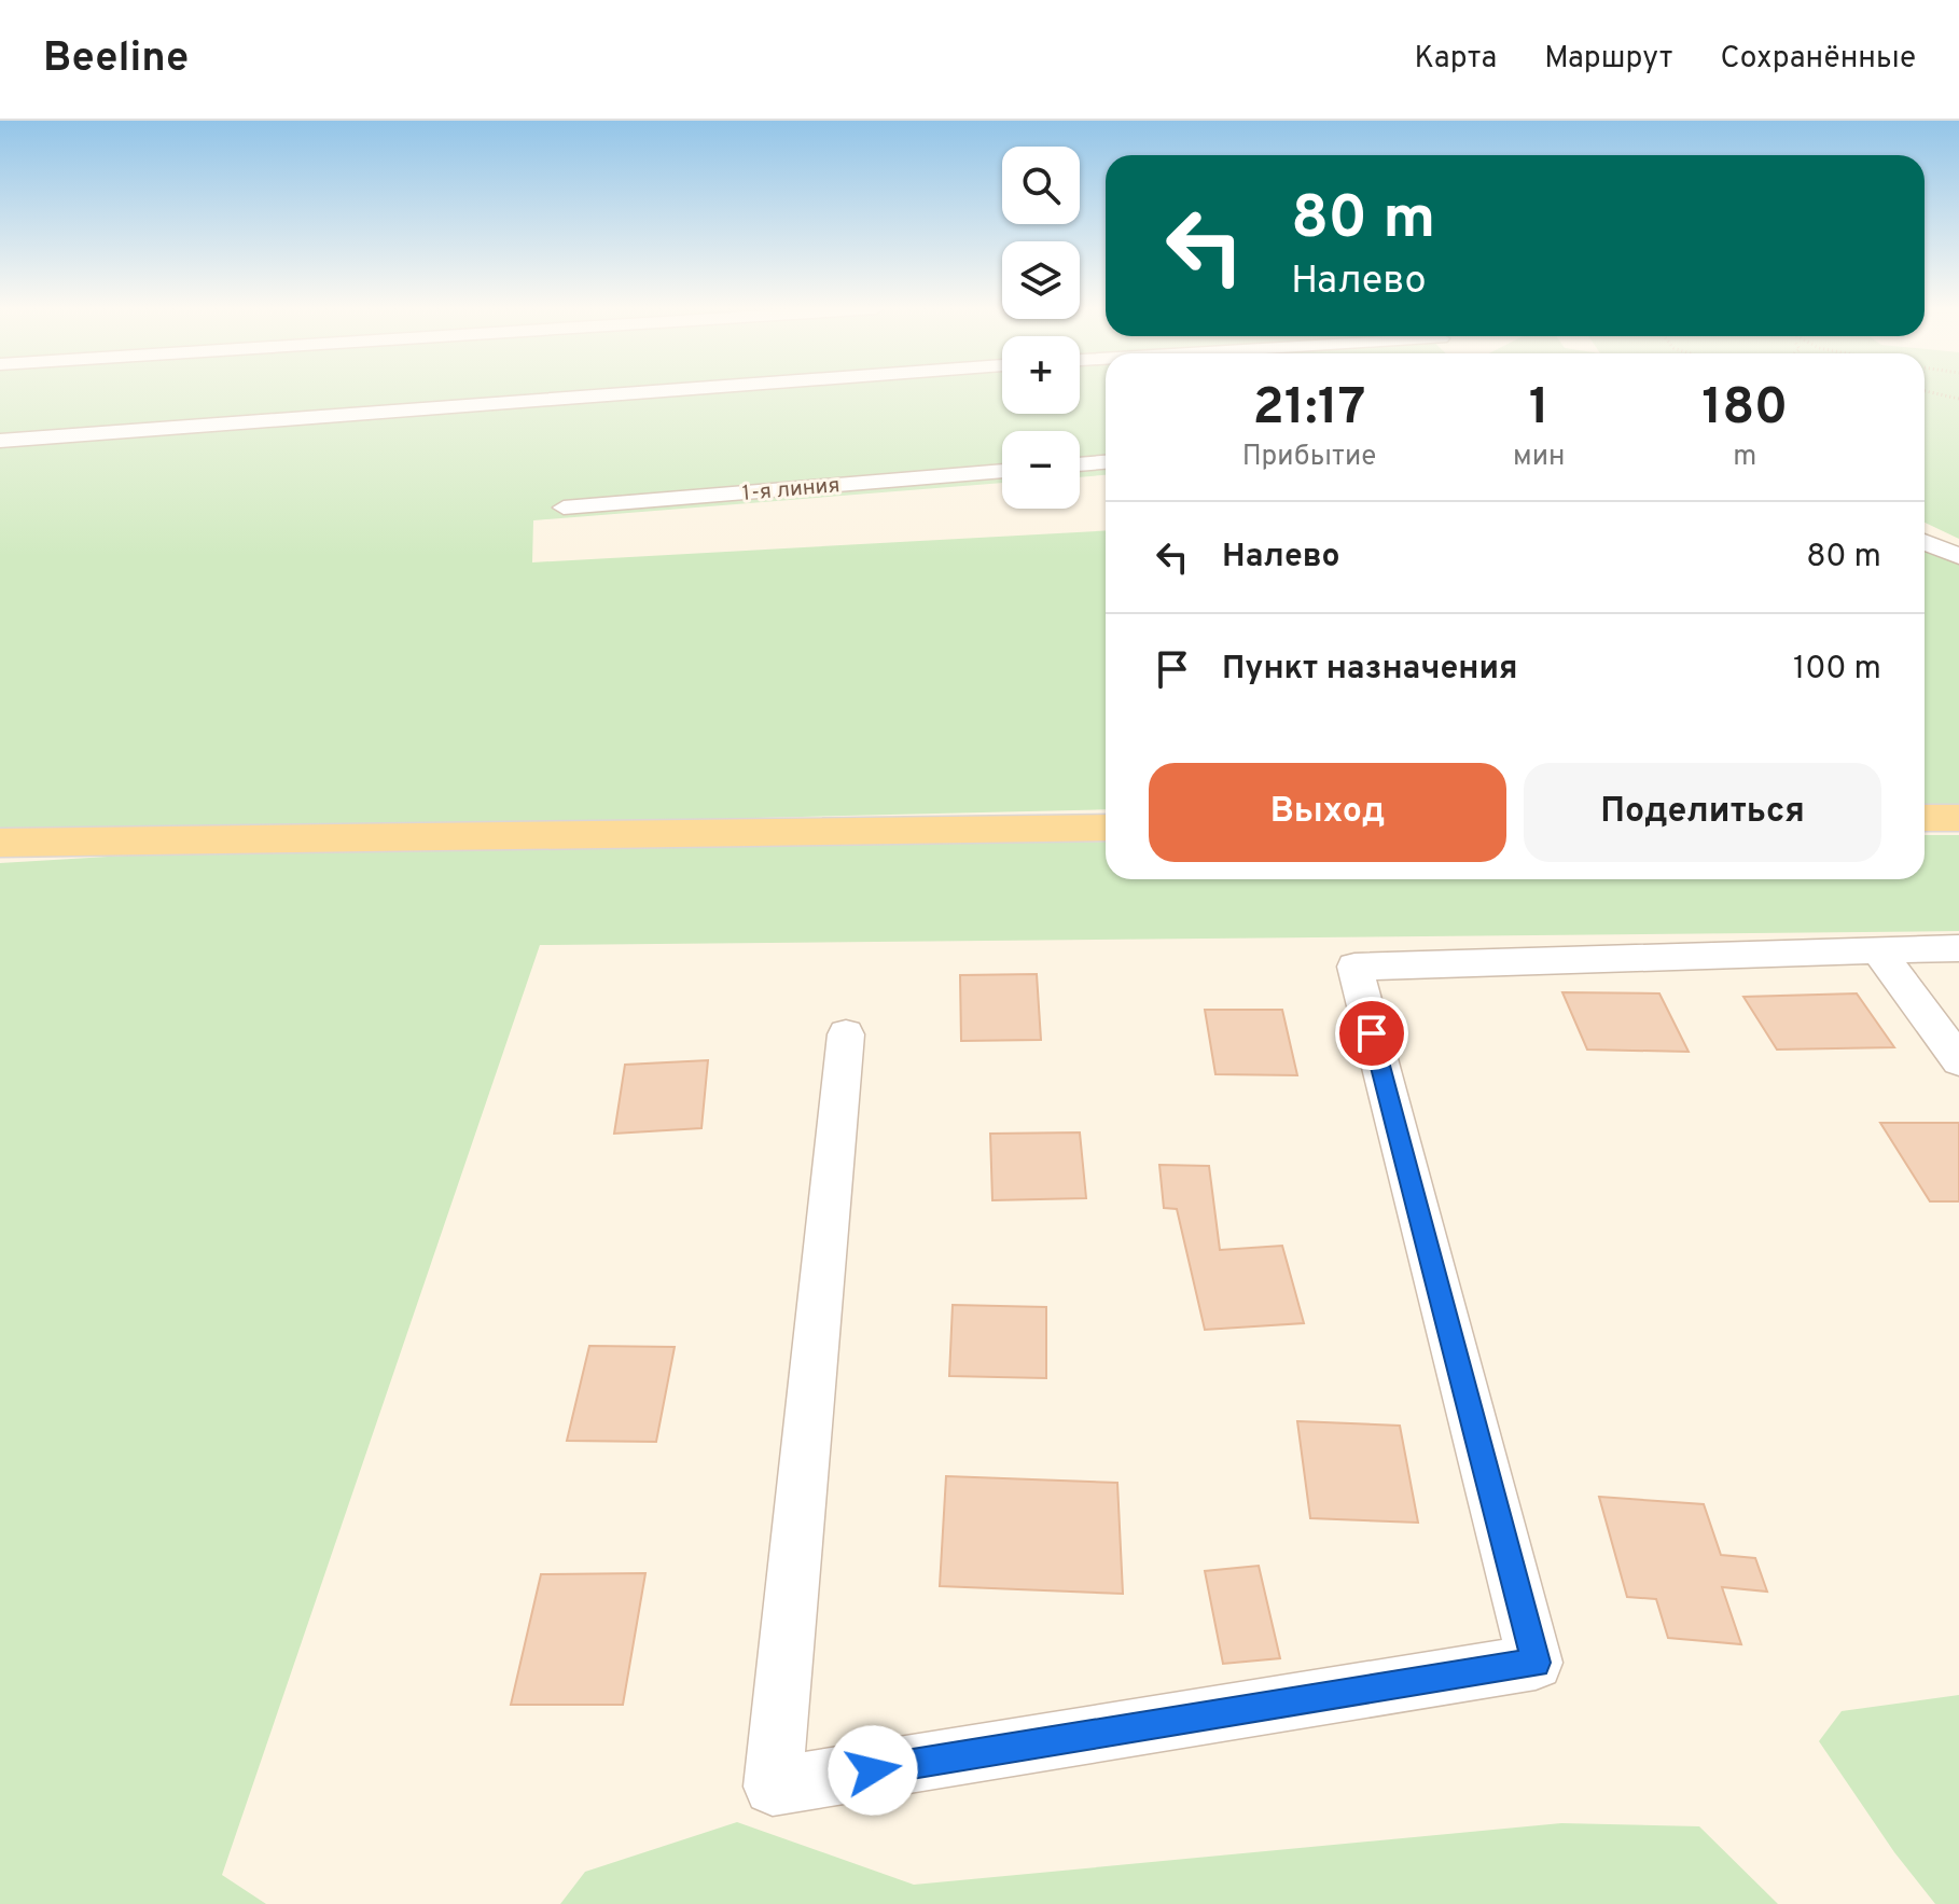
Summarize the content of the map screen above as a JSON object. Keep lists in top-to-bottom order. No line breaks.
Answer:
{"streets":{"street":["1-я линия"]},"page":{"header":"Beeline","nav":["Карта","Маршрут","Сохранённые"],"map_buttons":["+","−"],"turn":["80 m","Налево"],"eta":["21:17","Прибытие","1","мин","180","m"],"list":[{"name":"Налево","value":"80 m"},{"name":"Пункт назначения","value":"100 m"}],"buttons":["Выход","Поделиться"]}}
